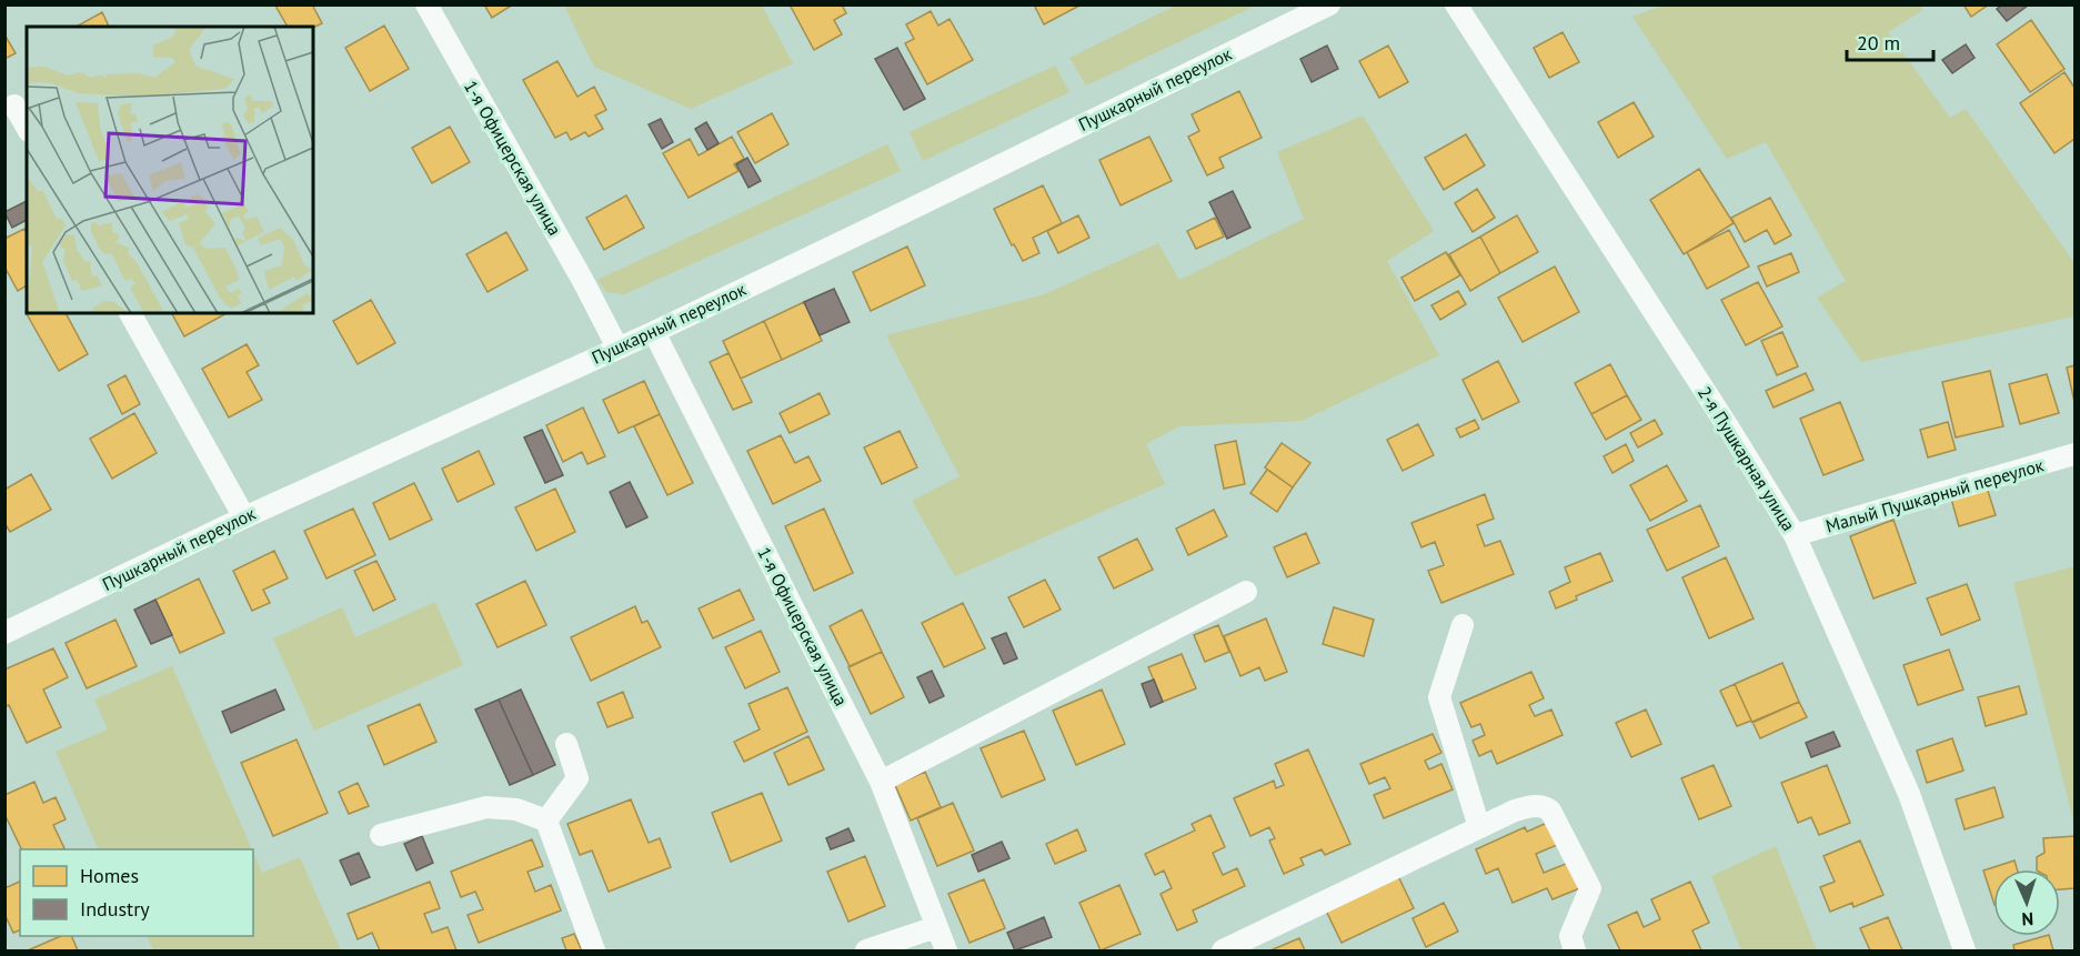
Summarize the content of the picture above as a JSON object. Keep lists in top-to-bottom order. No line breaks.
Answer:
{"streets":{"street":["Пушкарный переулок","1-я Офицерская улица","2-я Пушкарная улица","Малый Пушкарный переулок"]},"crossings":[["Пушкарный переулок","1-я Офицерская улица"],["2-я Пушкарная улица","Малый Пушкарный переулок"]],"legend":["Homes","Industry"],"scale_bar":"20 m","north":"bottom"}
